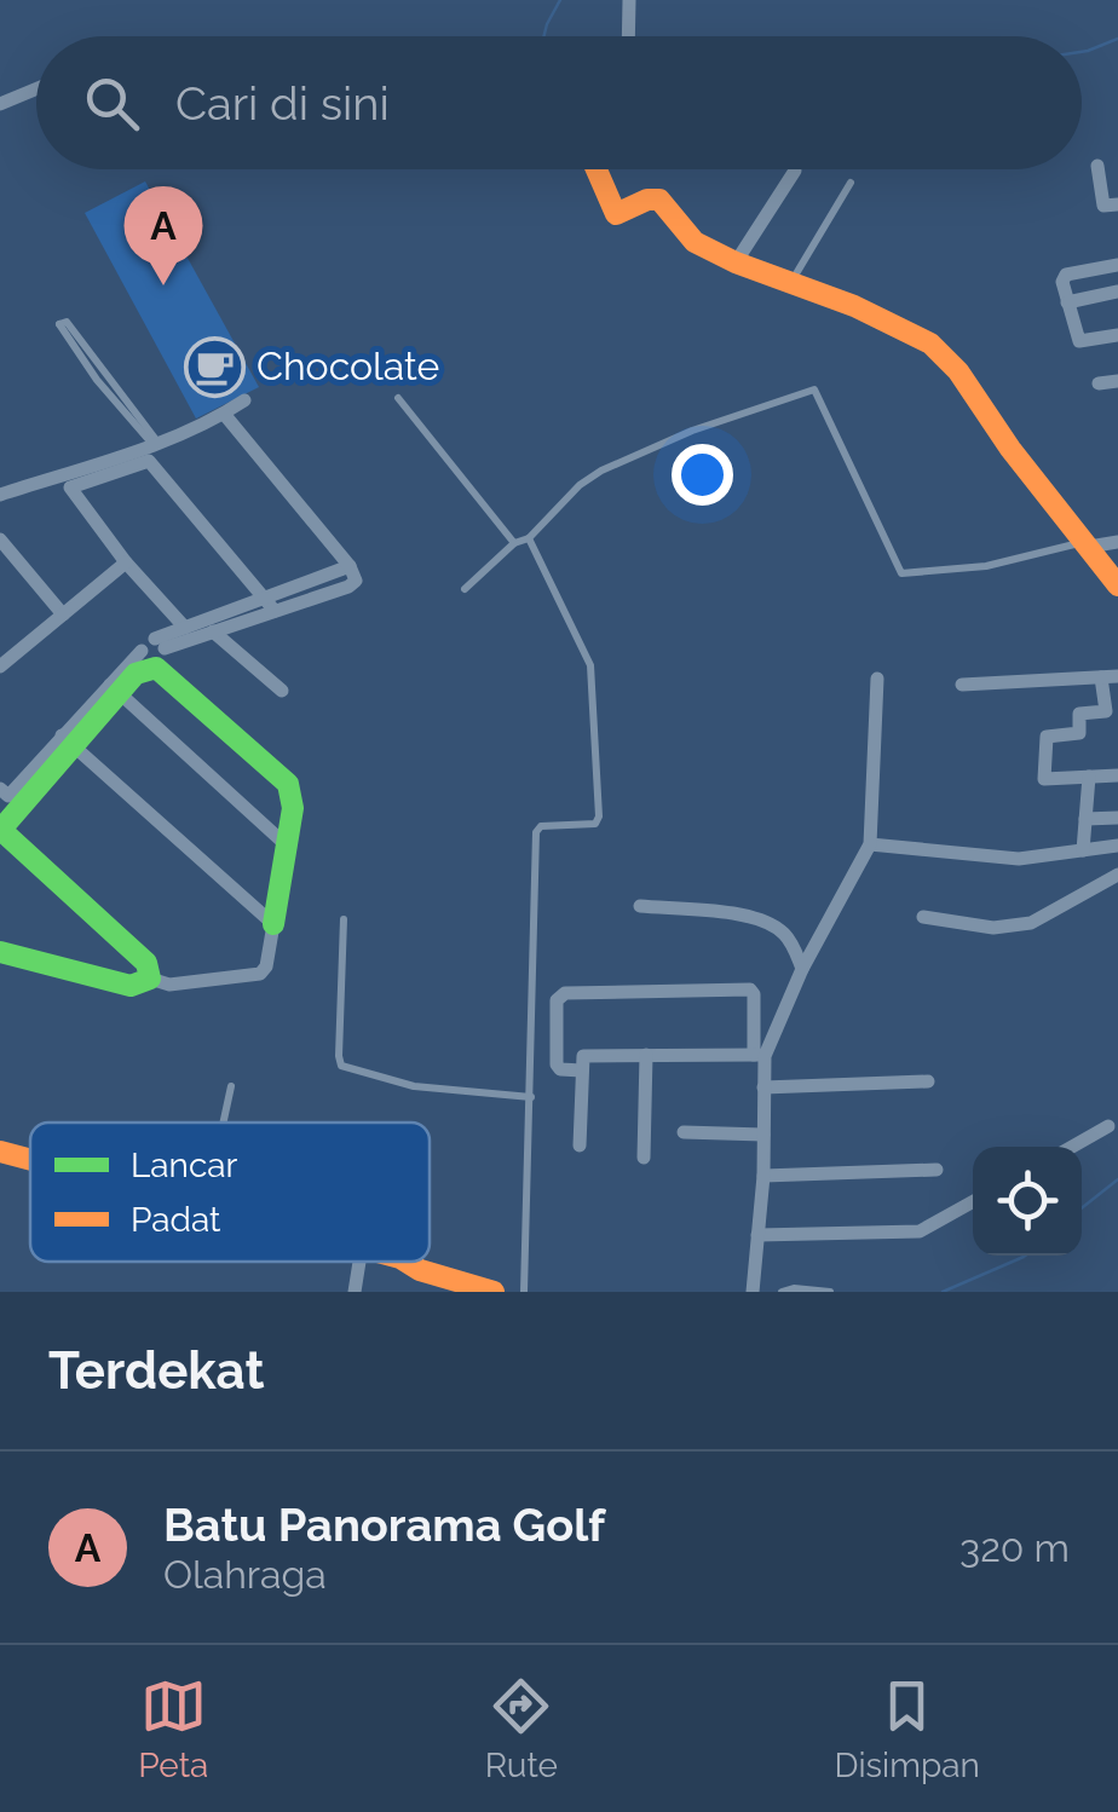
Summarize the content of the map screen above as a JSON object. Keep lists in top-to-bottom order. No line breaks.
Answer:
{"places":{"cafe":["Chocolate"]},"legend":["Lancar","Padat"],"page":{"search":"Cari di sini","pins":"A","heading":"Terdekat","list":[{"mark":"A","name":"Batu Panorama Golf","note":"Olahraga","value":"320 m"}],"nav":["Peta","Rute","Disimpan"]}}
